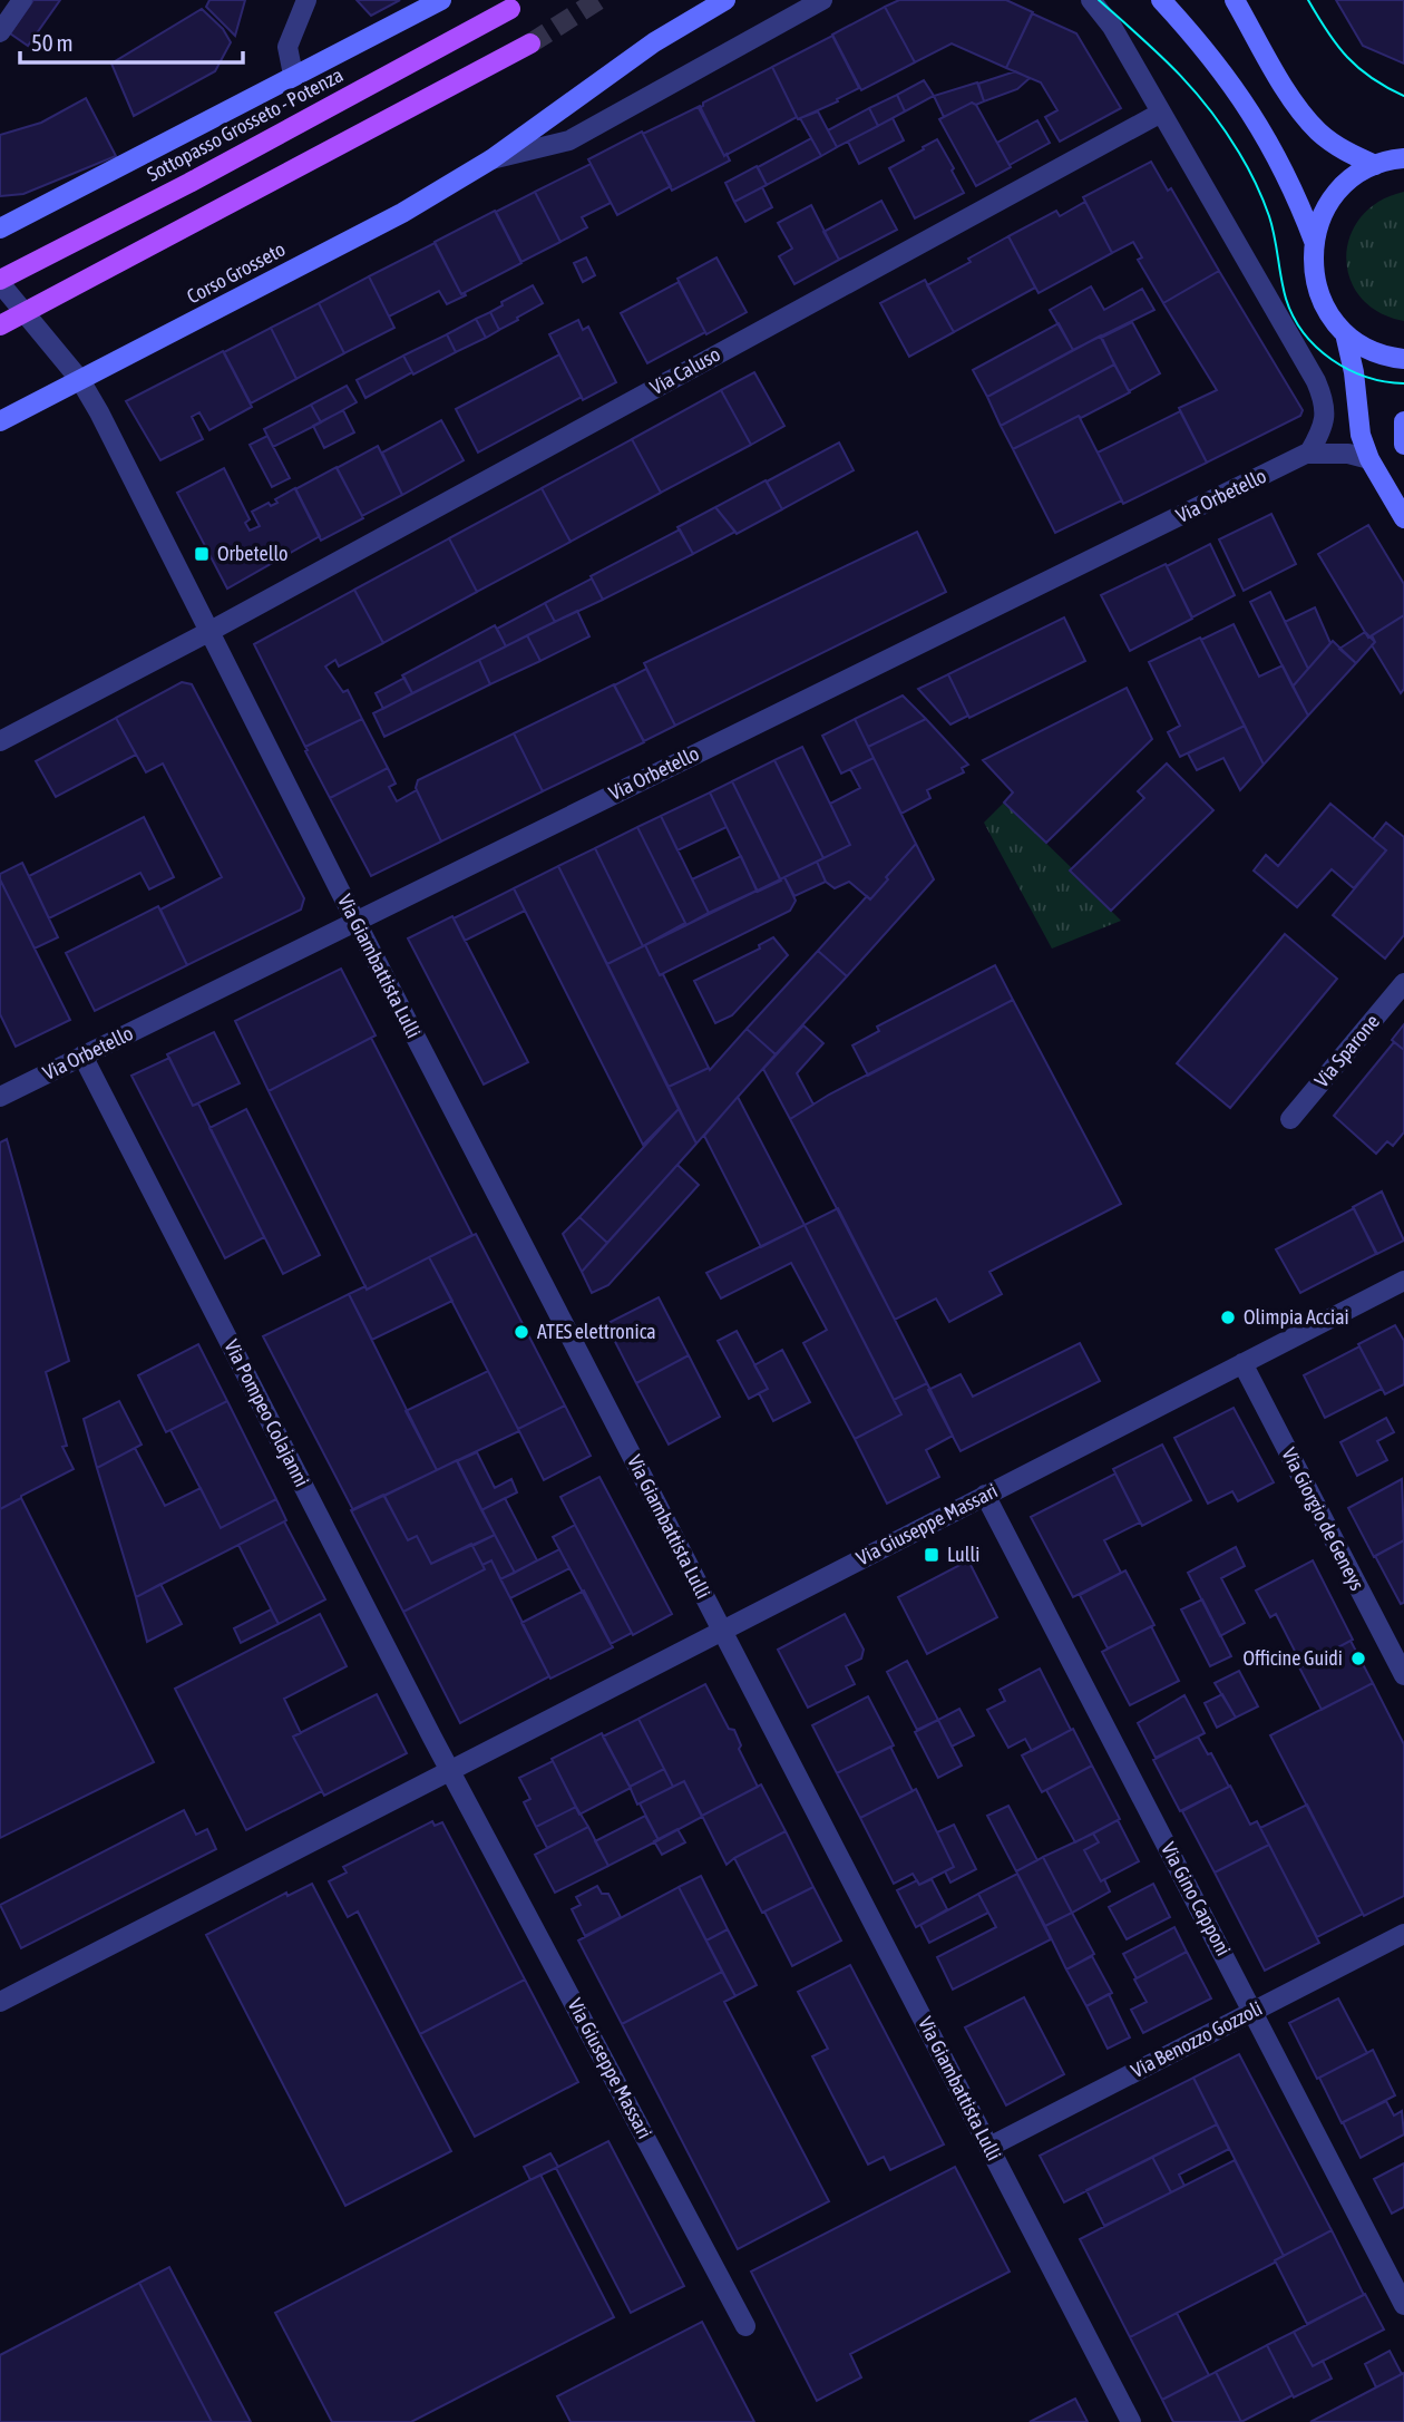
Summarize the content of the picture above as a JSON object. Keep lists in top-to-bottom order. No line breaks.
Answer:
{"streets":{"main road":["Sottopasso Grosseto - Potenza","Corso Grosseto"],"street":["Via Caluso","Via Orbetello","Via Giambattista Lulli","Via Sparone","Via Pompeo Colajanni","Via Giorgio de Geneys","Via Giuseppe Massari","Via Gino Capponi","Via Benozzo Gozzoli"]},"crossings":[["Sottopasso Grosseto - Potenza","Via Giambattista Lulli"],["Corso Grosseto","Via Giambattista Lulli"],["Via Caluso","Via Giambattista Lulli"],["Via Orbetello","Via Giambattista Lulli"],["Via Orbetello","Via Pompeo Colajanni"],["Via Giambattista Lulli","Via Giuseppe Massari"],["Via Giambattista Lulli","Via Benozzo Gozzoli"],["Via Pompeo Colajanni","Via Giuseppe Massari"],["Via Giorgio de Geneys","Via Giuseppe Massari"],["Via Giuseppe Massari","Via Gino Capponi"],["Via Gino Capponi","Via Benozzo Gozzoli"]],"places":{"transit":["Orbetello","Lulli"],"other":["Olimpia Acciai","ATES elettronica","Officine Guidi"]},"scale_bar":"50 m"}
